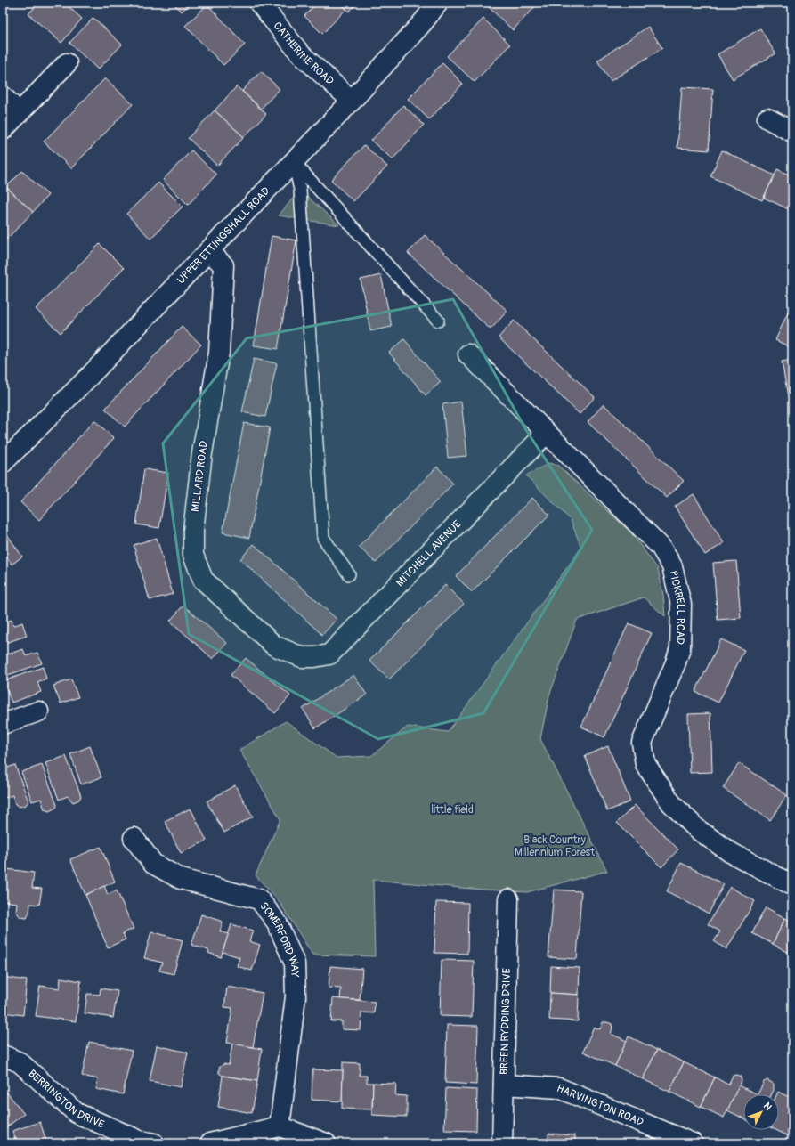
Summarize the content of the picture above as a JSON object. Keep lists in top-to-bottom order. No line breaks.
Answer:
{"streets":{"street":["CATHERINE ROAD","UPPER ETTINGSHALL ROAD","MILLARD ROAD","MITCHELL AVENUE","PICKRELL ROAD","SOMERFORD WAY","BREEN RYDDING DRIVE","BERRINGTON DRIVE","HARVINGTON ROAD"]},"crossings":[["CATHERINE ROAD","UPPER ETTINGSHALL ROAD"],["UPPER ETTINGSHALL ROAD","MILLARD ROAD"],["MILLARD ROAD","MITCHELL AVENUE"],["MITCHELL AVENUE","PICKRELL ROAD"],["BREEN RYDDING DRIVE","HARVINGTON ROAD"]],"parks":["little field","Black Country Millennium Forest"],"north":"top right"}
